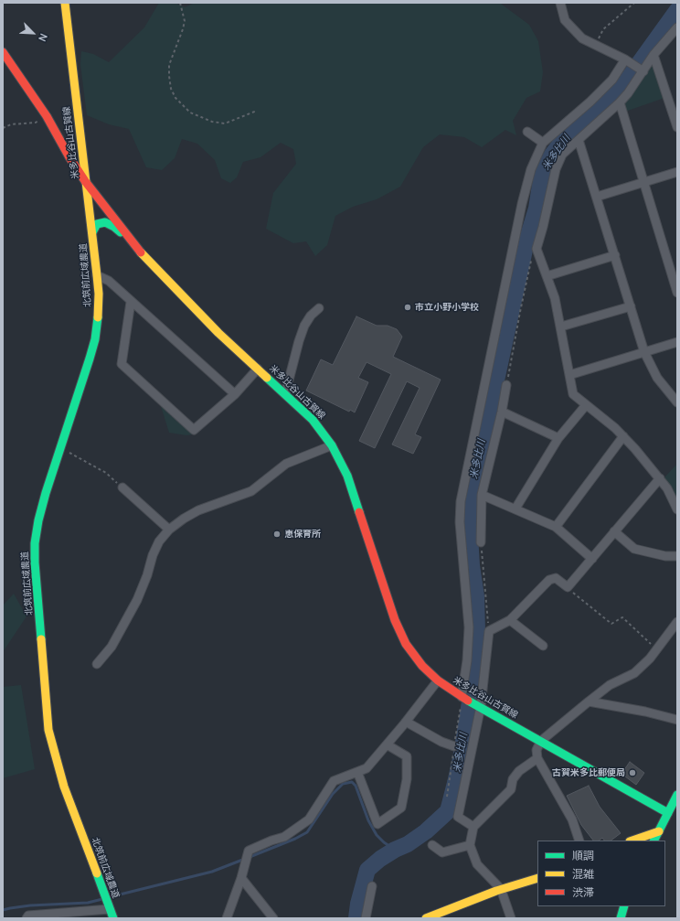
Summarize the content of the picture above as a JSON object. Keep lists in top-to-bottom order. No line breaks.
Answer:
{"streets":{"main road":["米多比谷山古賀線","北筑前広域農道"]},"crossings":[["米多比谷山古賀線","北筑前広域農道"]],"water":["米多比川"],"places":["市立小野小学校","恵保育所","古賀米多比郵便局"],"legend":["順調","混雑","渋滞"],"north":"bottom right"}
